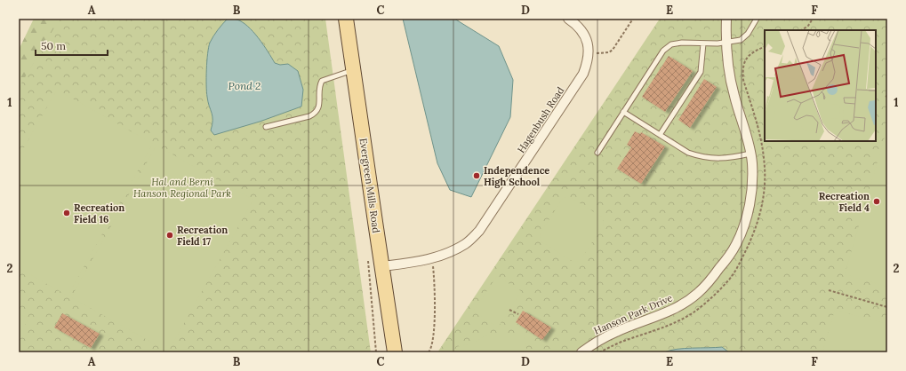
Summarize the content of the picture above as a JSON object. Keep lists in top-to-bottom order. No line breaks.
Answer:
{"streets":{"main road":["Evergreen Mills Road"],"street":["Hagenbush Road","Hanson Park Drive"]},"crossings":[["Hagenbush Road","Evergreen Mills Road"]],"water":["Pond 2"],"parks":["Hal and Berni Hanson Regional Park"],"places":["Independence High School","Recreation Field 4","Recreation Field 16","Recreation Field 17"],"scale_bar":"50 m","grid":{"columns":["A","B","C","D","E","F"],"rows":["1","2"]}}
